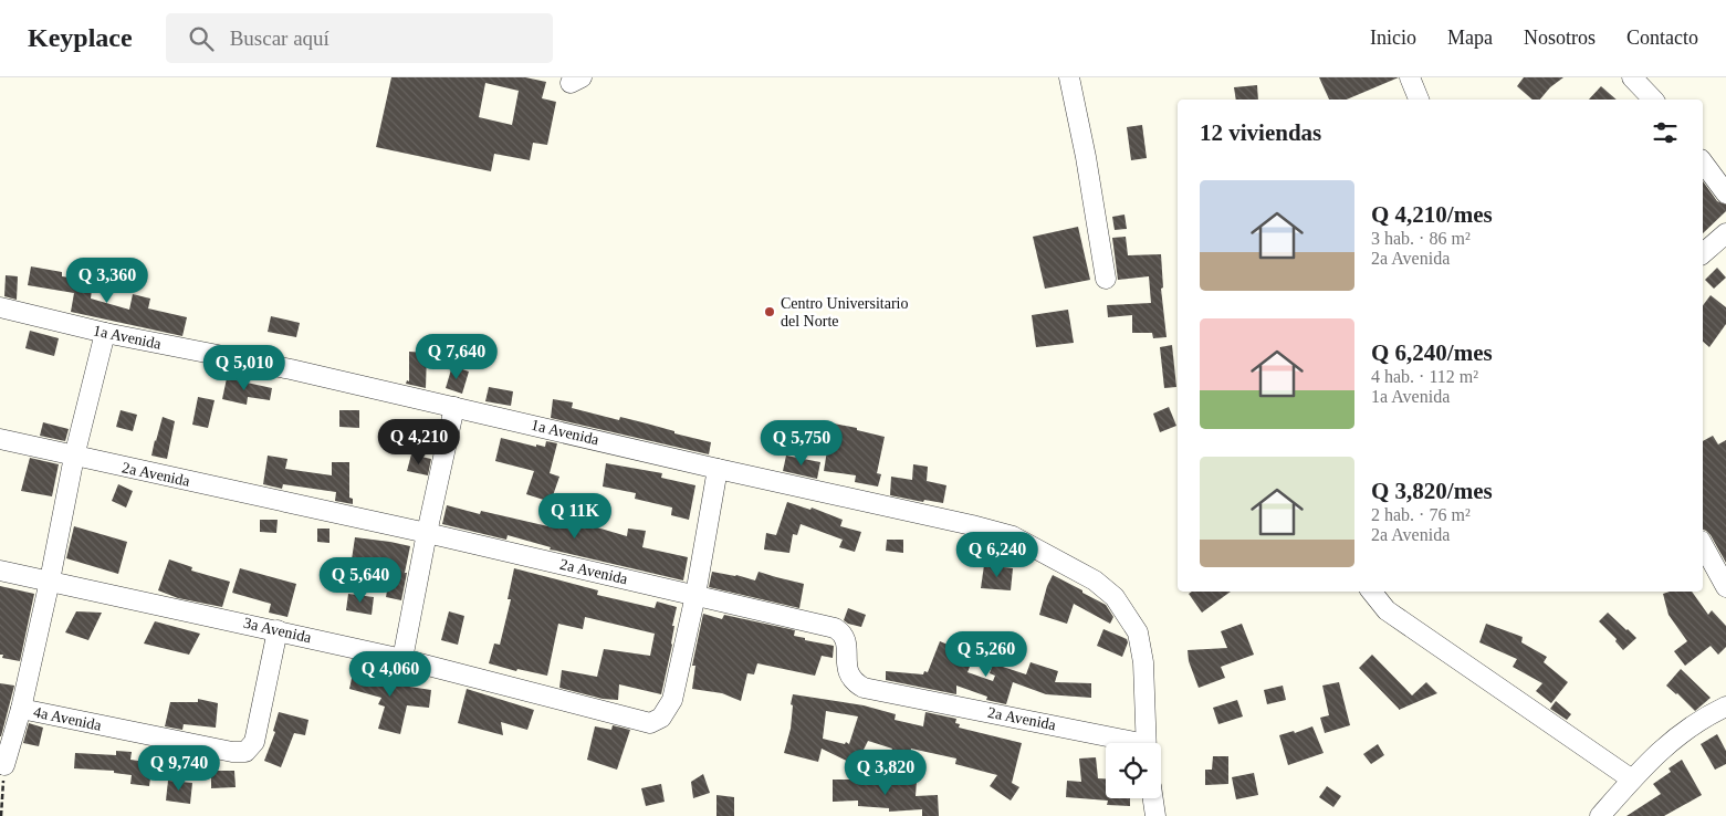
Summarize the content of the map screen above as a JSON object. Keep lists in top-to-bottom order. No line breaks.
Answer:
{"streets":{"street":["1a Avenida","2a Avenida","3a Avenida","4a Avenida"]},"crossings":[["2a Avenida","3a Avenida"],["3a Avenida","4a Avenida"]],"places":["Centro Universitario del Norte"],"page":{"header":"Keyplace","search":"Buscar aquí","nav":["Inicio","Mapa","Nosotros","Contacto"],"heading":"12 viviendas","list":[{"name":"Q 4,210/mes","note":"3 hab. · 86 m² · 2a Avenida"},{"name":"Q 6,240/mes","note":"4 hab. · 112 m² · 1a Avenida"},{"name":"Q 3,820/mes","note":"2 hab. · 76 m² · 2a Avenida"}],"price":["Q 3,360","Q 7,640","Q 5,010","Q 4,210","Q 5,750","Q 11K","Q 6,240","Q 5,640","Q 5,260","Q 4,060","Q 9,740","Q 3,820"]}}
